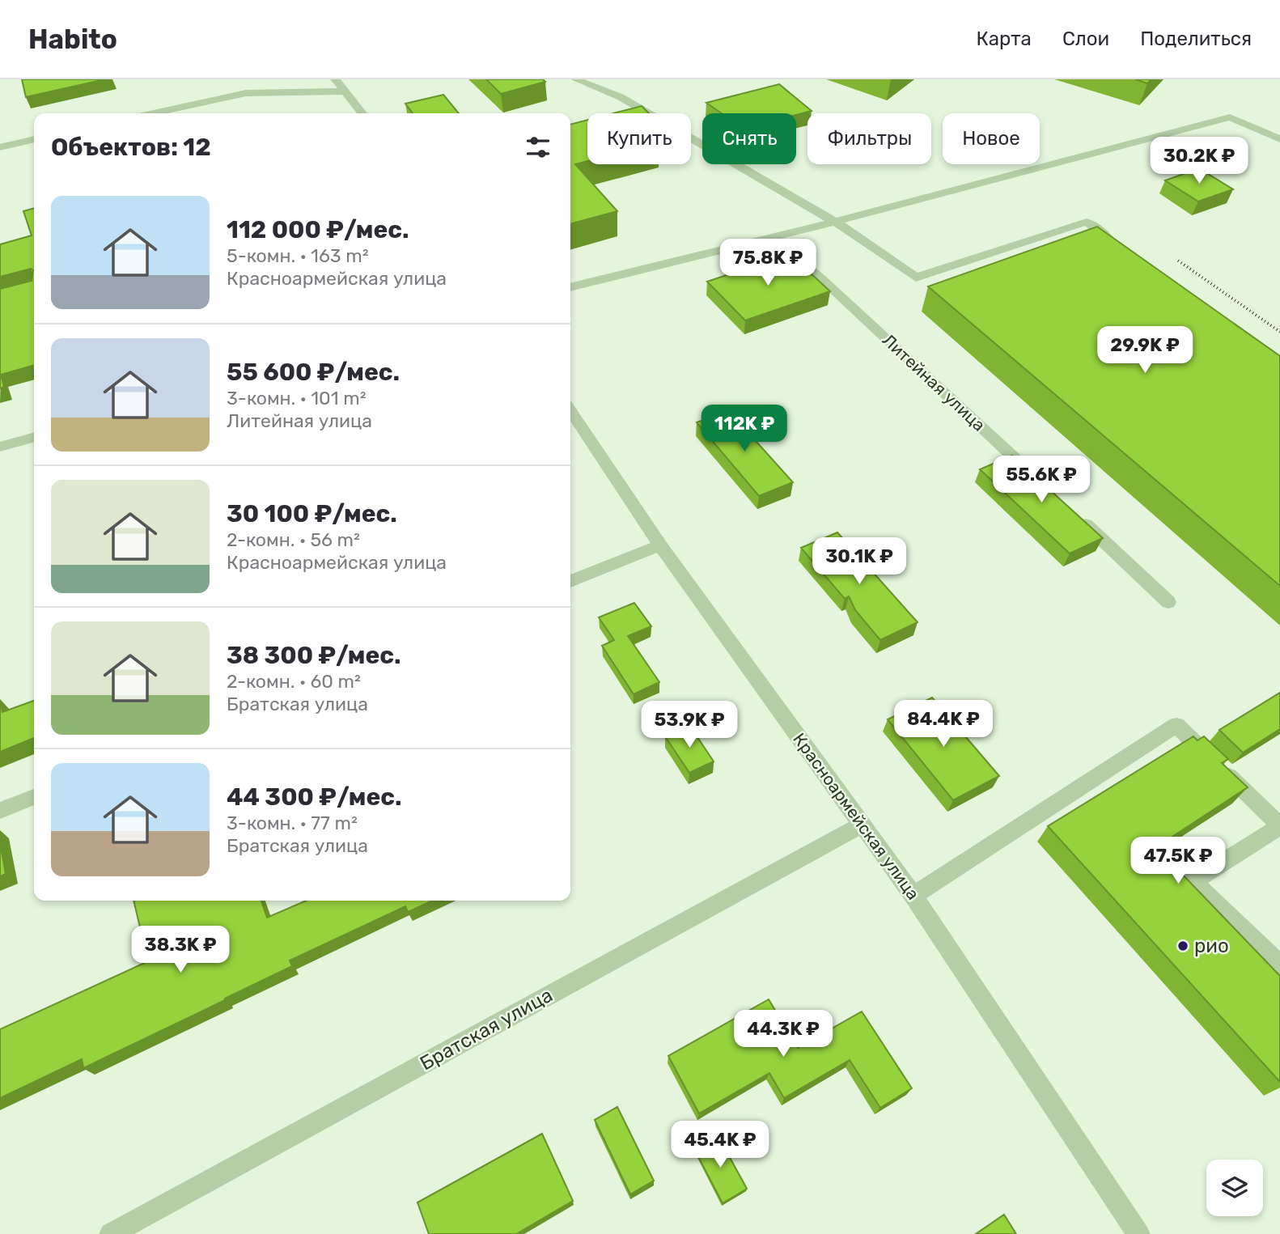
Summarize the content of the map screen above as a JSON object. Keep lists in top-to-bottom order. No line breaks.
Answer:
{"streets":{"street":["Литейная улица","Красноармейская улица","Братская улица"]},"crossings":[["Красноармейская улица","Братская улица"]],"places":["рио"],"page":{"header":"Habito","nav":["Карта","Слои","Поделиться"],"chip":["Купить","Снять","Фильтры","Новое"],"heading":"Объектов: 12","price":["30.2K ₽","75.8K ₽","29.9K ₽","112K ₽","55.6K ₽","30.1K ₽","84.4K ₽","53.9K ₽","47.5K ₽","38.3K ₽","44.3K ₽","45.4K ₽"],"list":[{"name":"112 000 ₽/мес.","note":"5-комн. · 163 m² · Красноармейская улица"},{"name":"55 600 ₽/мес.","note":"3-комн. · 101 m² · Литейная улица"},{"name":"30 100 ₽/мес.","note":"2-комн. · 56 m² · Красноармейская улица"},{"name":"38 300 ₽/мес.","note":"2-комн. · 60 m² · Братская улица"},{"name":"44 300 ₽/мес.","note":"3-комн. · 77 m² · Братская улица"}]}}
